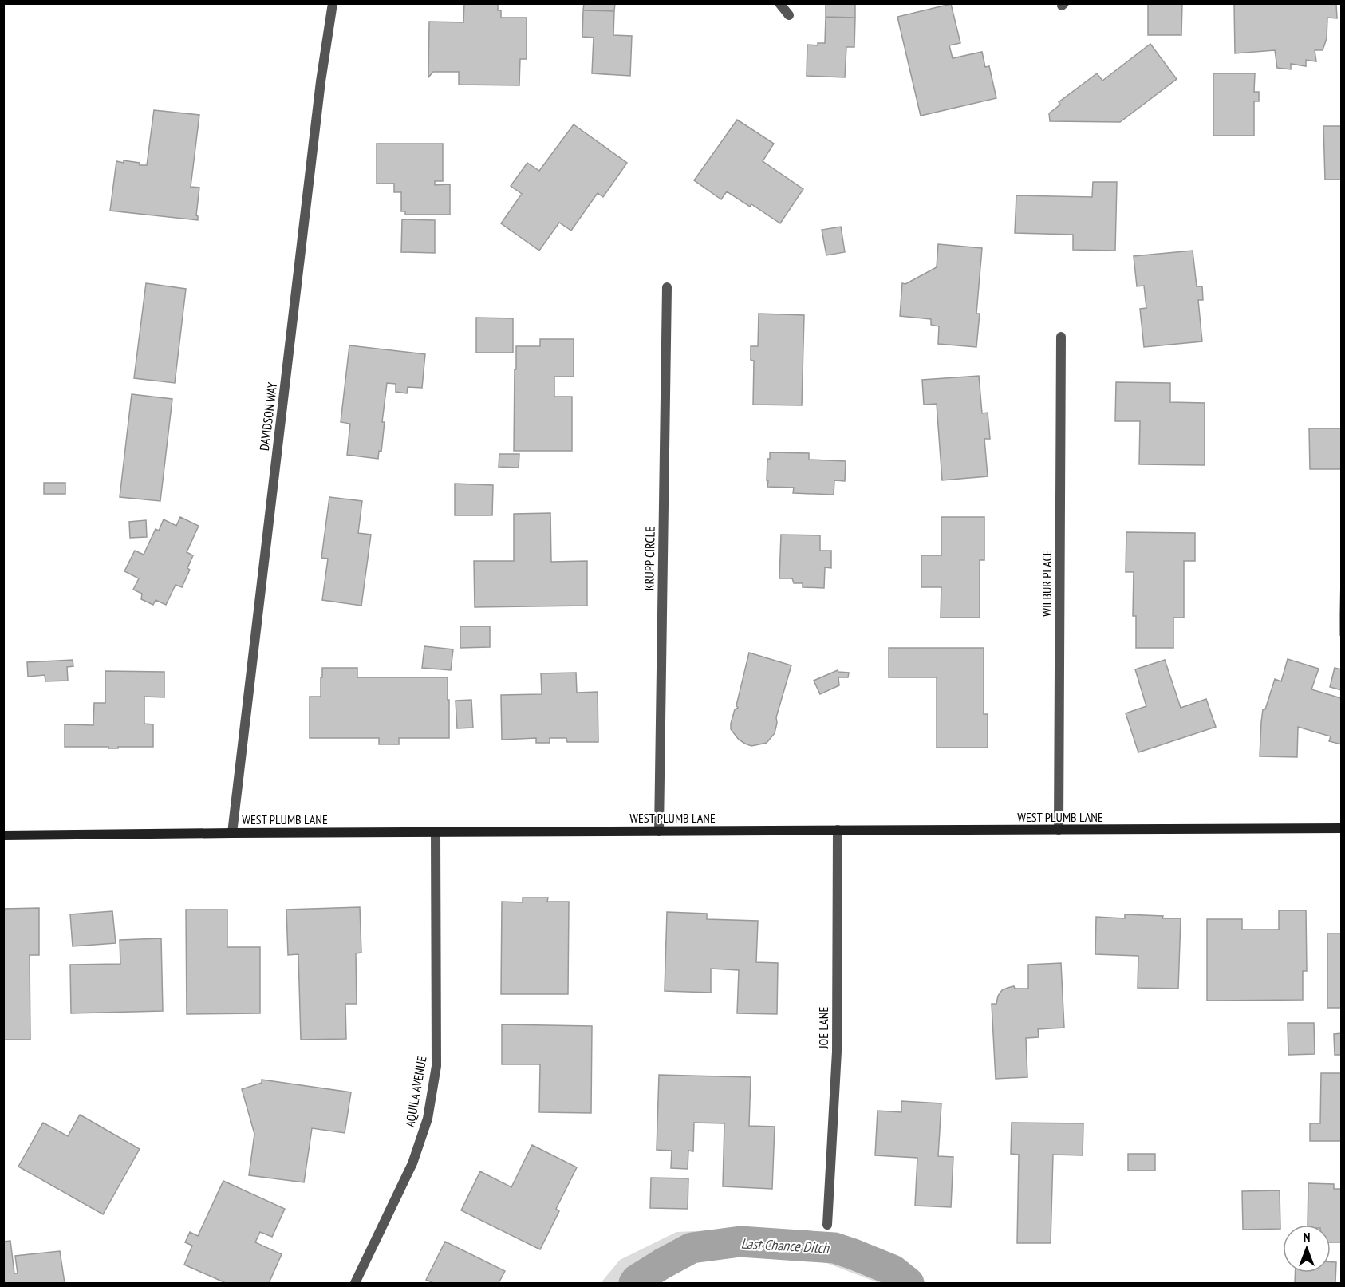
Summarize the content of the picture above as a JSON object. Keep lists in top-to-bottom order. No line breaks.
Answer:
{"streets":{"main road":["WEST PLUMB LANE"],"street":["DAVIDSON WAY","KRUPP CIRCLE","WILBUR PLACE","JOE LANE","AQUILA AVENUE"]},"crossings":[["DAVIDSON WAY","WEST PLUMB LANE"],["KRUPP CIRCLE","WEST PLUMB LANE"],["WILBUR PLACE","WEST PLUMB LANE"],["WEST PLUMB LANE","JOE LANE"],["WEST PLUMB LANE","AQUILA AVENUE"]],"water":["Last Chance Ditch"],"north":"top"}
